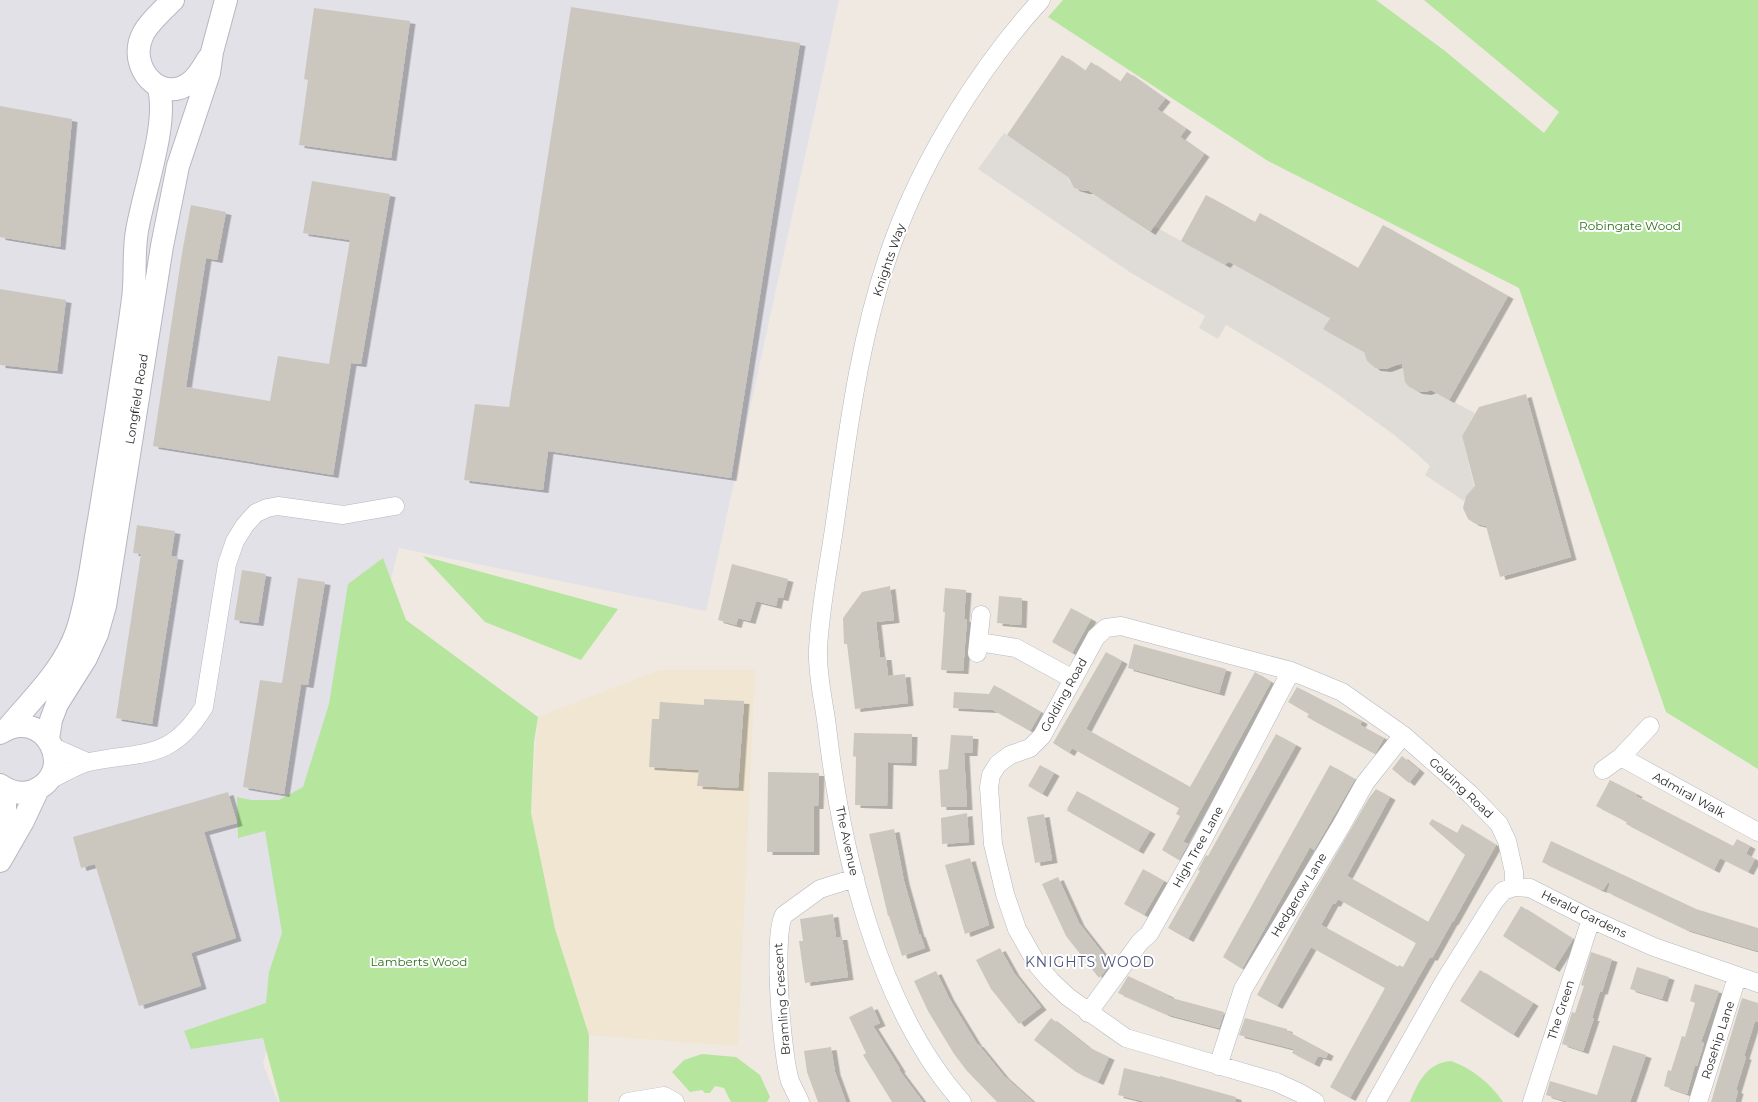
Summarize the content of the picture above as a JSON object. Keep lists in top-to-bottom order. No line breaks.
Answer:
{"streets":{"street":["Knights Way","Longfield Road","Golding Road","Admiral Walk","The Avenue","High Tree Lane","Hedgerow Lane","Herald Gardens","Bramling Crescent","The Green","Rosehip Lane"]},"crossings":[["Knights Way","The Avenue"],["Golding Road","High Tree Lane"],["Golding Road","Hedgerow Lane"],["Golding Road","Herald Gardens"],["The Avenue","Bramling Crescent"],["Herald Gardens","The Green"],["Herald Gardens","Rosehip Lane"]],"districts":["KNIGHTS WOOD"],"parks":["Robingate Wood","Lamberts Wood"]}
